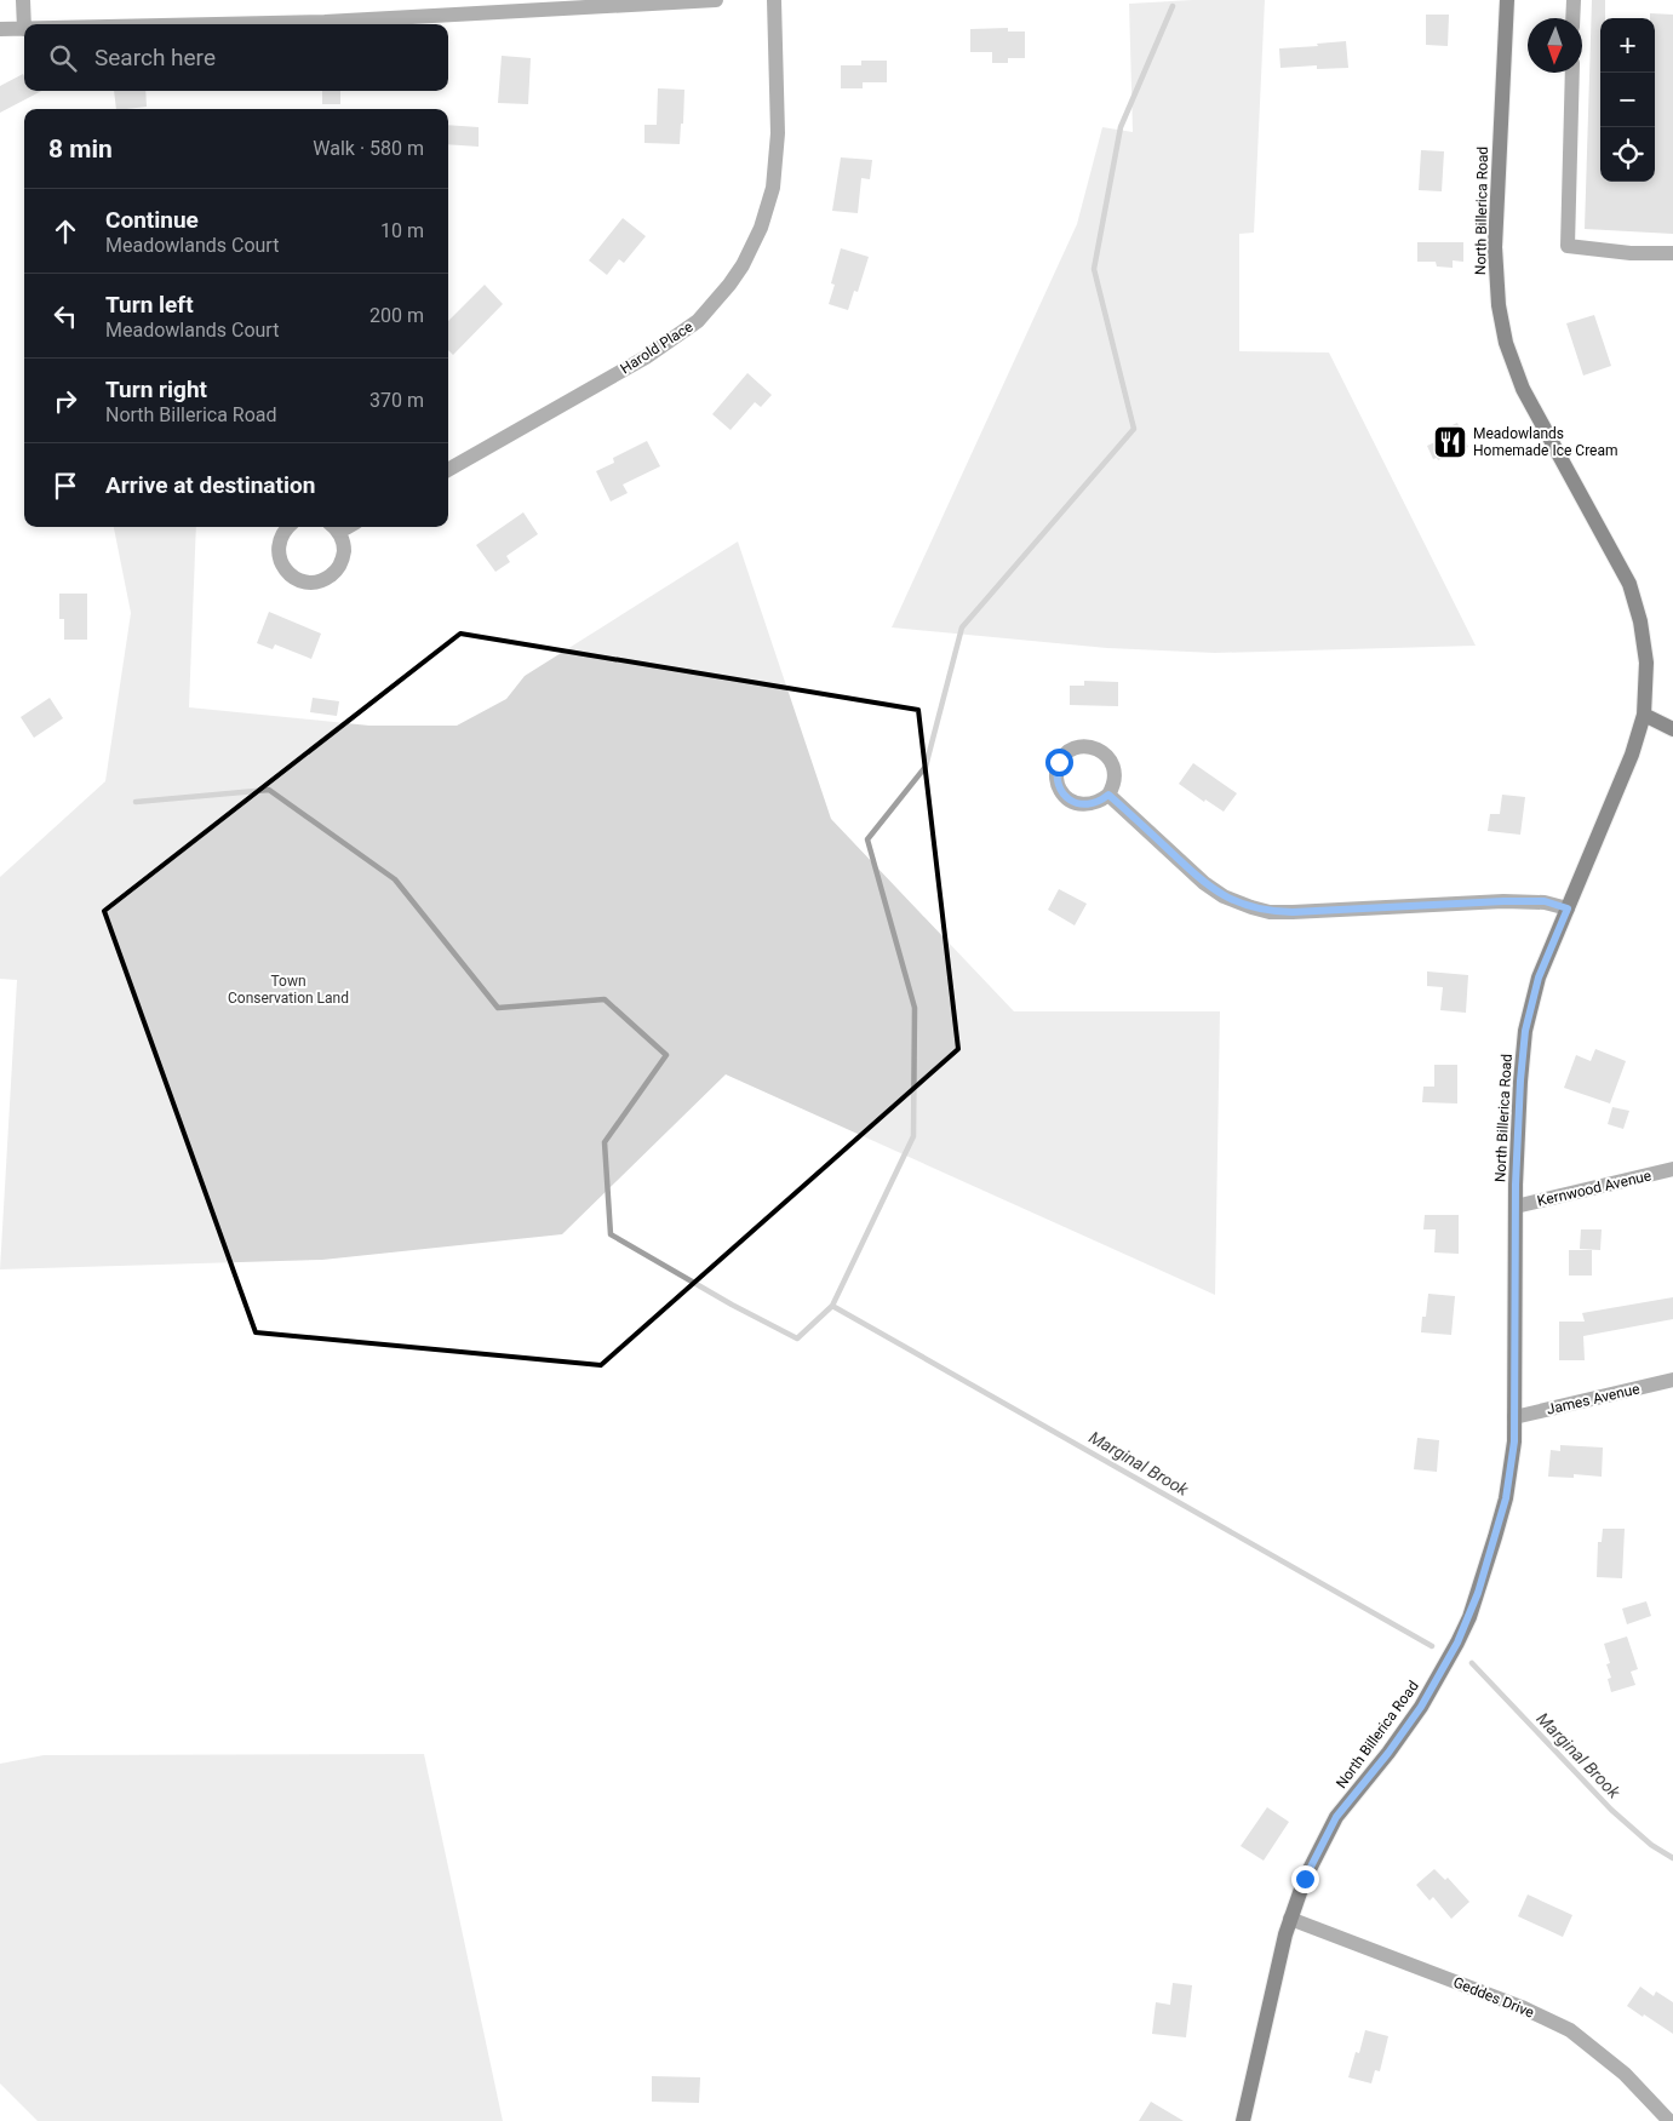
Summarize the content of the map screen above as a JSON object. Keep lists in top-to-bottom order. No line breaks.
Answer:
{"streets":{"main road":["North Billerica Road"],"street":["Harold Place","Kernwood Avenue","James Avenue","Geddes Drive"]},"crossings":[["North Billerica Road","Kernwood Avenue"],["North Billerica Road","James Avenue"],["North Billerica Road","Geddes Drive"]],"water":["Marginal Brook"],"parks":["Town Conservation Land"],"places":{"restaurant":["Meadowlands Homemade Ice Cream"]},"north":"bottom","page":{"map_buttons":["+","−"],"search":"Search here","heading":["8 min","Walk · 580 m"],"list":[["Continue","Meadowlands Court","10 m"],["Turn left","Meadowlands Court","200 m"],["Turn right","North Billerica Road","370 m"],"Arrive at destination"]}}
